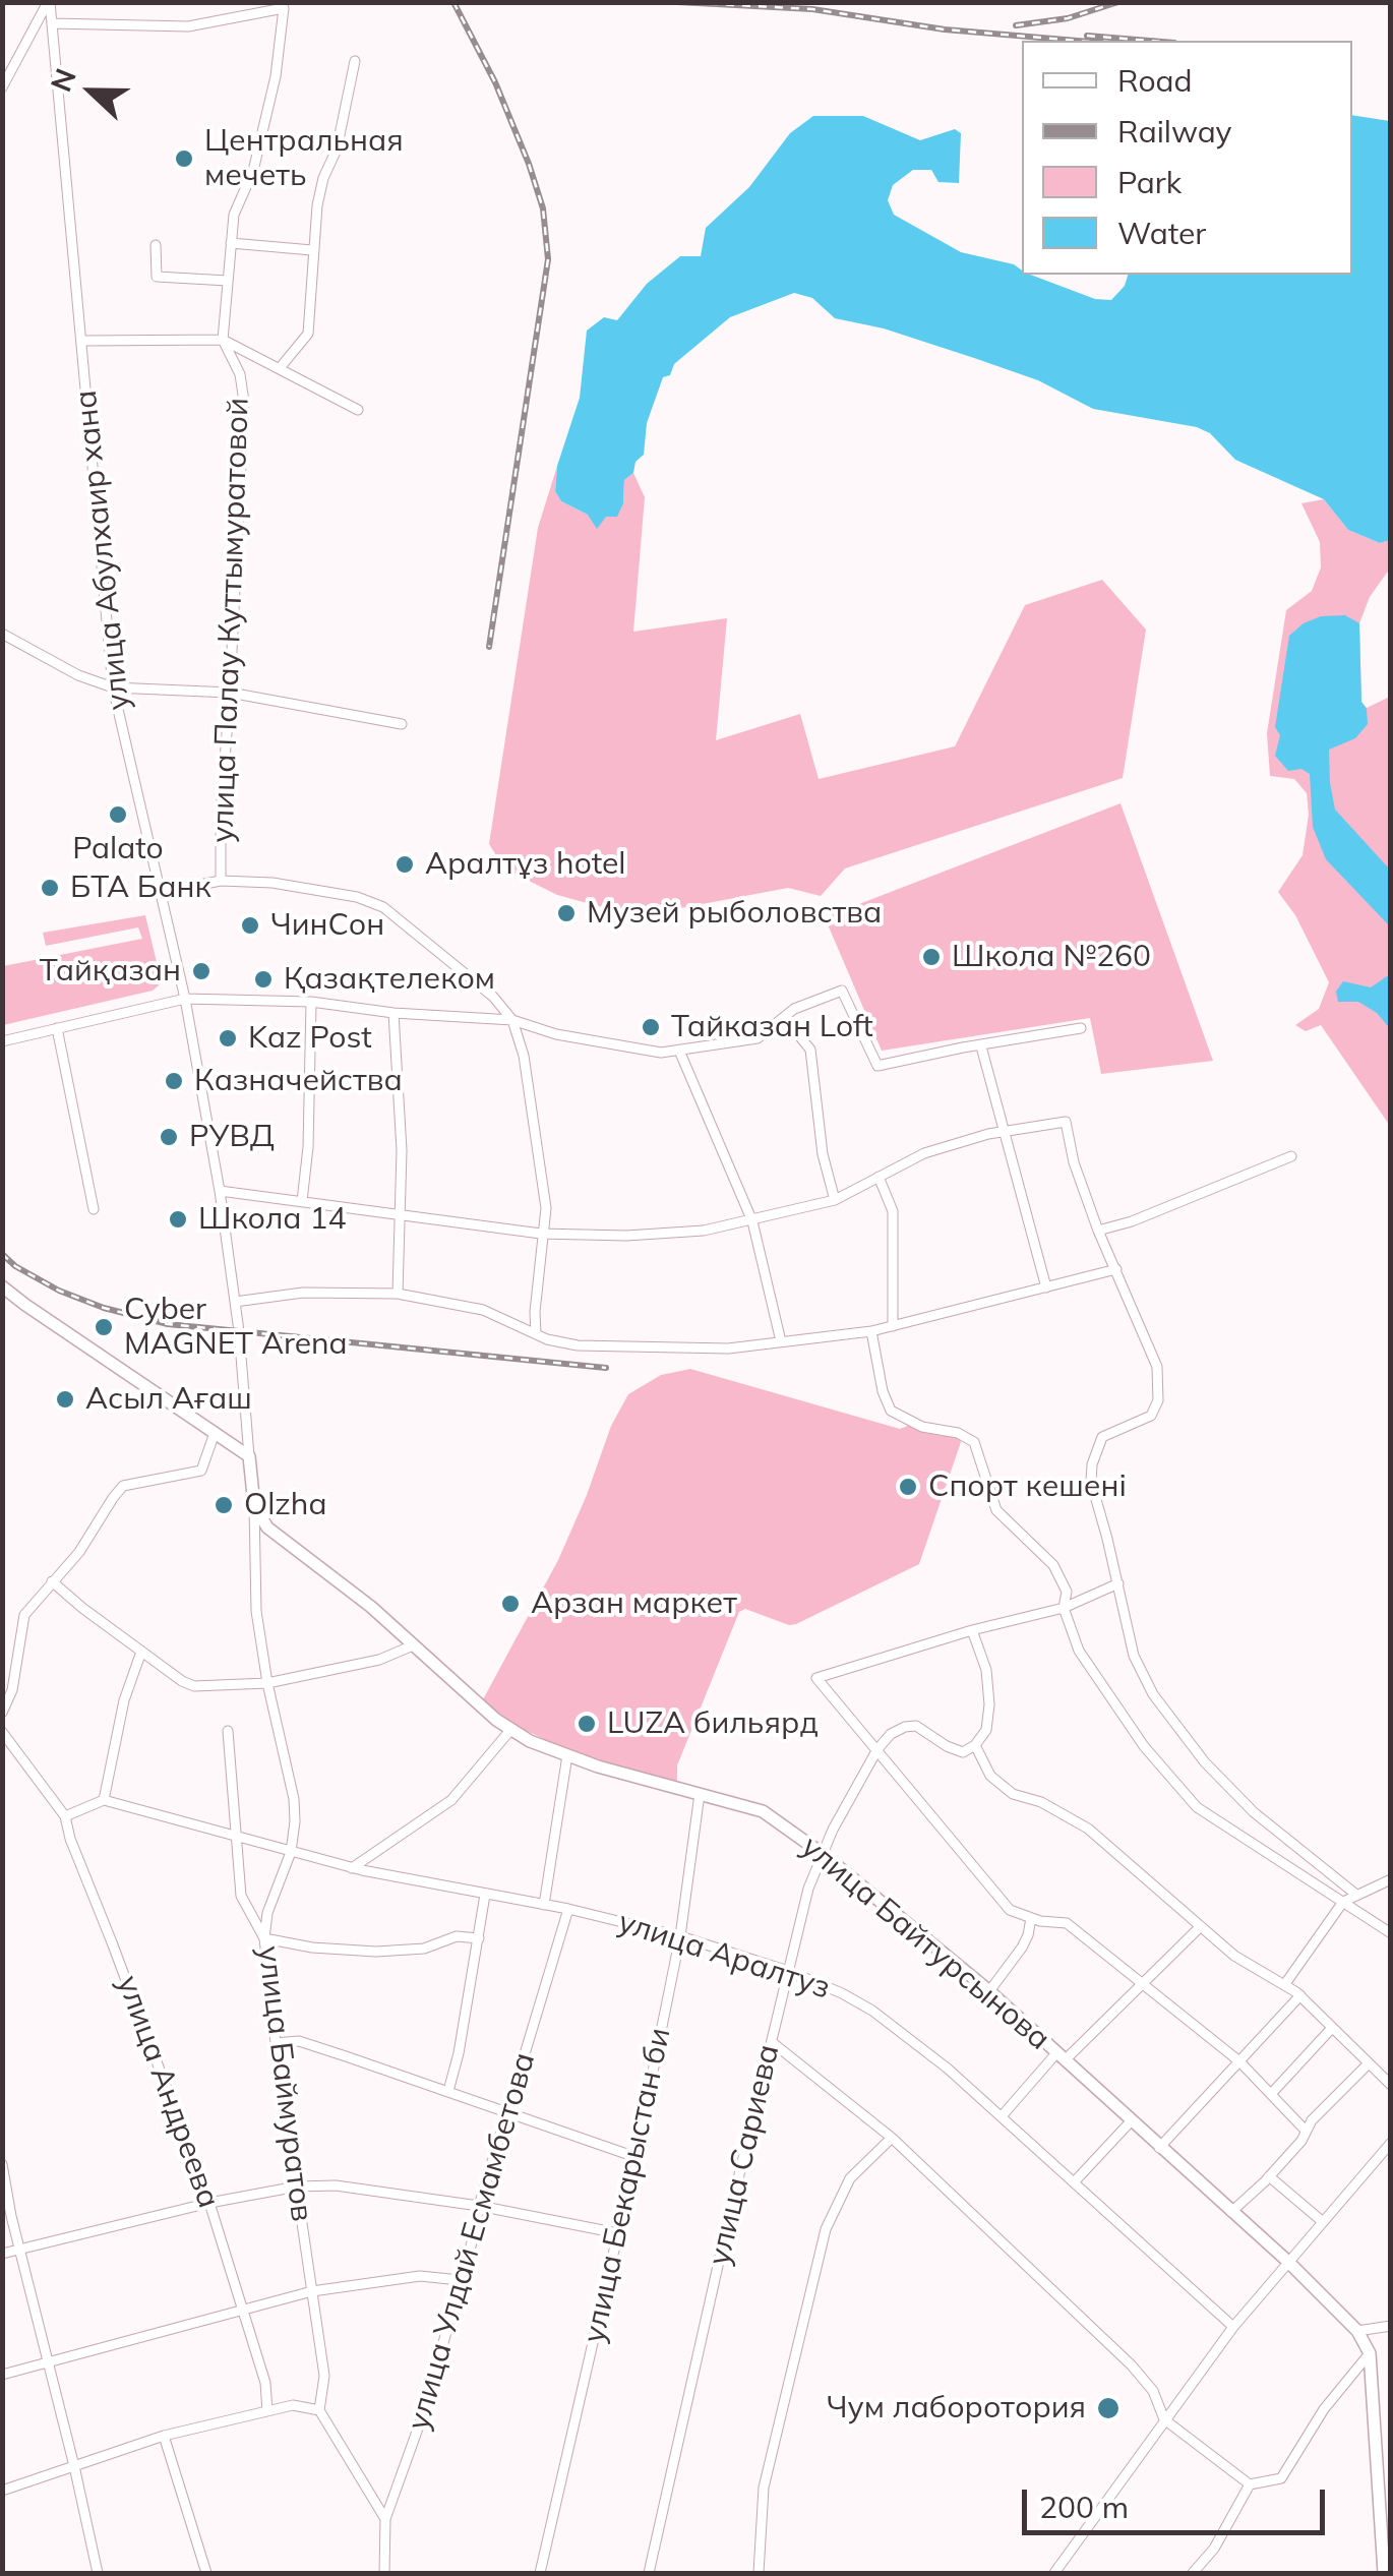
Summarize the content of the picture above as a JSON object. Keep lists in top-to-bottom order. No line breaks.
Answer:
{"streets":{"street":["улица Абулхаир хана","улица Палау Куттымуратовой","улица Байтурсынова","улица Аралтуз","улица Баймуратов","улица Андреева","улица Сариева","улица Бекарыстан би","улица Улдай Есмамбетова"]},"crossings":[["улица Абулхаир хана","улица Баймуратов"],["улица Байтурсынова","улица Баймуратов"],["улица Байтурсынова","улица Сариева"],["улица Байтурсынова","улица Бекарыстан би"],["улица Аралтуз","улица Баймуратов"],["улица Аралтуз","улица Сариева"],["улица Аралтуз","улица Бекарыстан би"],["улица Аралтуз","улица Улдай Есмамбетова"]],"places":["Центральная мечеть","Palato","Аралтұз hotel","БТА Банк","Музей рыболовства","ЧинСон","Школа №260","Тайқазан","Қазақтелеком","Тайказан Loft","Kaz Post","Казначейства","РУВД","Школа 14","Cyber MAGNET Arena","Асыл Ағаш","Спорт кешені","Olzha","Арзан маркет","LUZA бильярд","Чум лаборотория"],"legend":["Road","Railway","Park","Water"],"scale_bar":"200 m","north":"left"}
